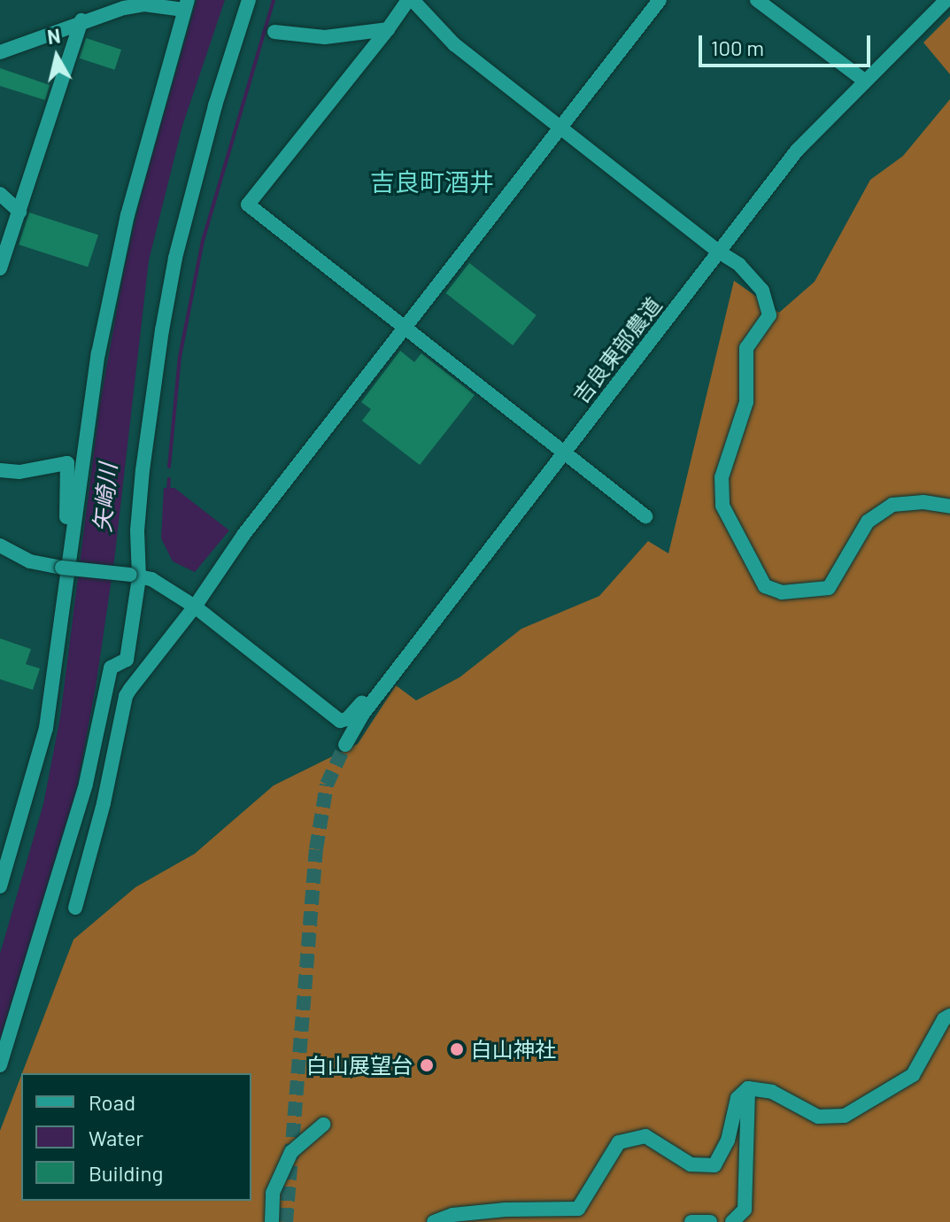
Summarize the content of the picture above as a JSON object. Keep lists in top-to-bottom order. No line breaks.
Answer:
{"streets":{"street":["吉良東部農道"]},"districts":["吉良町酒井"],"water":["矢崎川"],"places":["白山神社","白山展望台"],"legend":["Road","Water","Building"],"scale_bar":"100 m","north":"top"}
